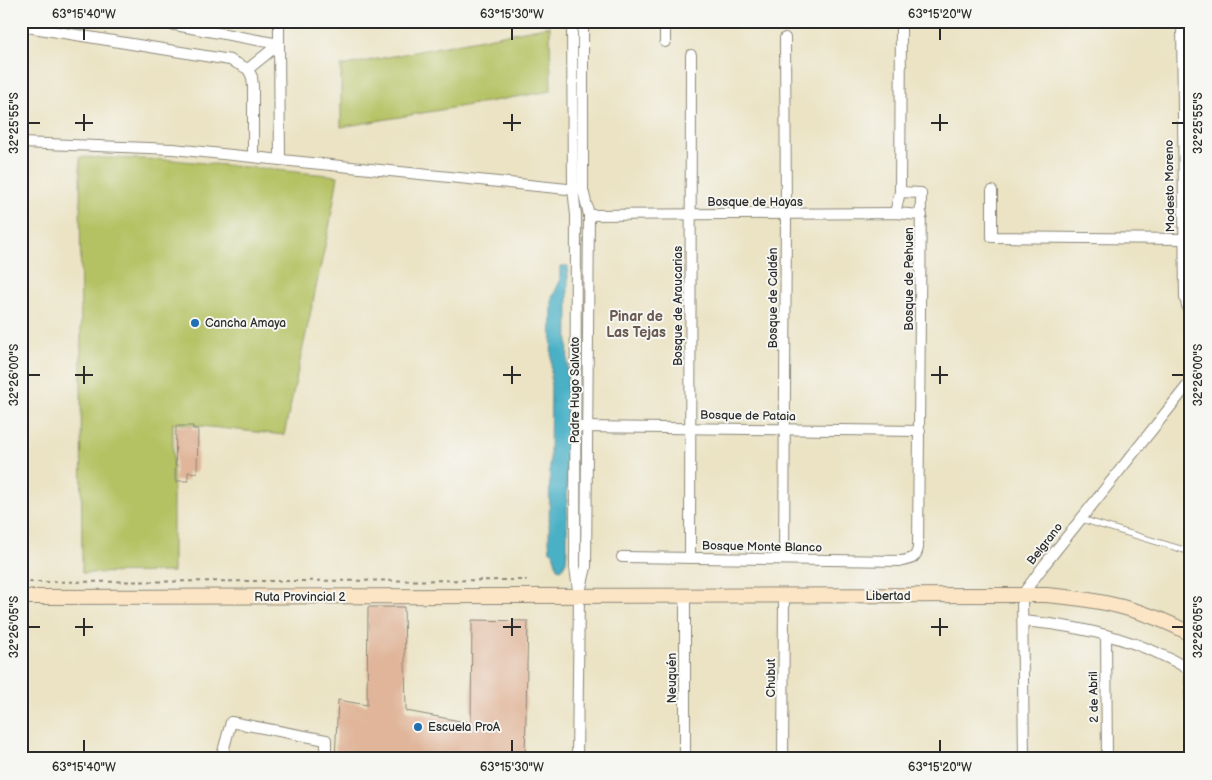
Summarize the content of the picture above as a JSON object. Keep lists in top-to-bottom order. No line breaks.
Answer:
{"streets":{"main road":["Libertad","Ruta Provincial 2"],"street":["Modesto Moreno","Bosque de Hayas","Bosque de Pehuen","Bosque de Caldén","Bosque de Araucarias","Padre Hugo Salvato","Bosque de Pataia","Belgrano","Bosque Monte Blanco","Neuquén","Chubut","2 de Abril"]},"crossings":[["Bosque de Hayas","Bosque de Pehuen"],["Bosque de Hayas","Bosque de Caldén"],["Bosque de Hayas","Bosque de Araucarias"],["Bosque de Hayas","Padre Hugo Salvato"],["Bosque de Pehuen","Bosque de Pataia"],["Bosque de Pehuen","Bosque Monte Blanco"],["Bosque de Caldén","Bosque de Pataia"],["Bosque de Caldén","Bosque Monte Blanco"],["Bosque de Araucarias","Bosque de Pataia"],["Bosque de Araucarias","Bosque Monte Blanco"],["Padre Hugo Salvato","Bosque de Pataia"],["Padre Hugo Salvato","Libertad"],["Padre Hugo Salvato","Ruta Provincial 2"],["Belgrano","Libertad"],["Libertad","Ruta Provincial 2"],["Libertad","Neuquén"],["Libertad","Chubut"]],"districts":["Pinar de Las Tejas"],"places":["Cancha Amaya","Escuela ProA"],"coordinates":["63°15'40\"W","63°15'30\"W","63°15'20\"W","32°25'55\"S","32°26'00\"S","32°26'05\"S"]}
